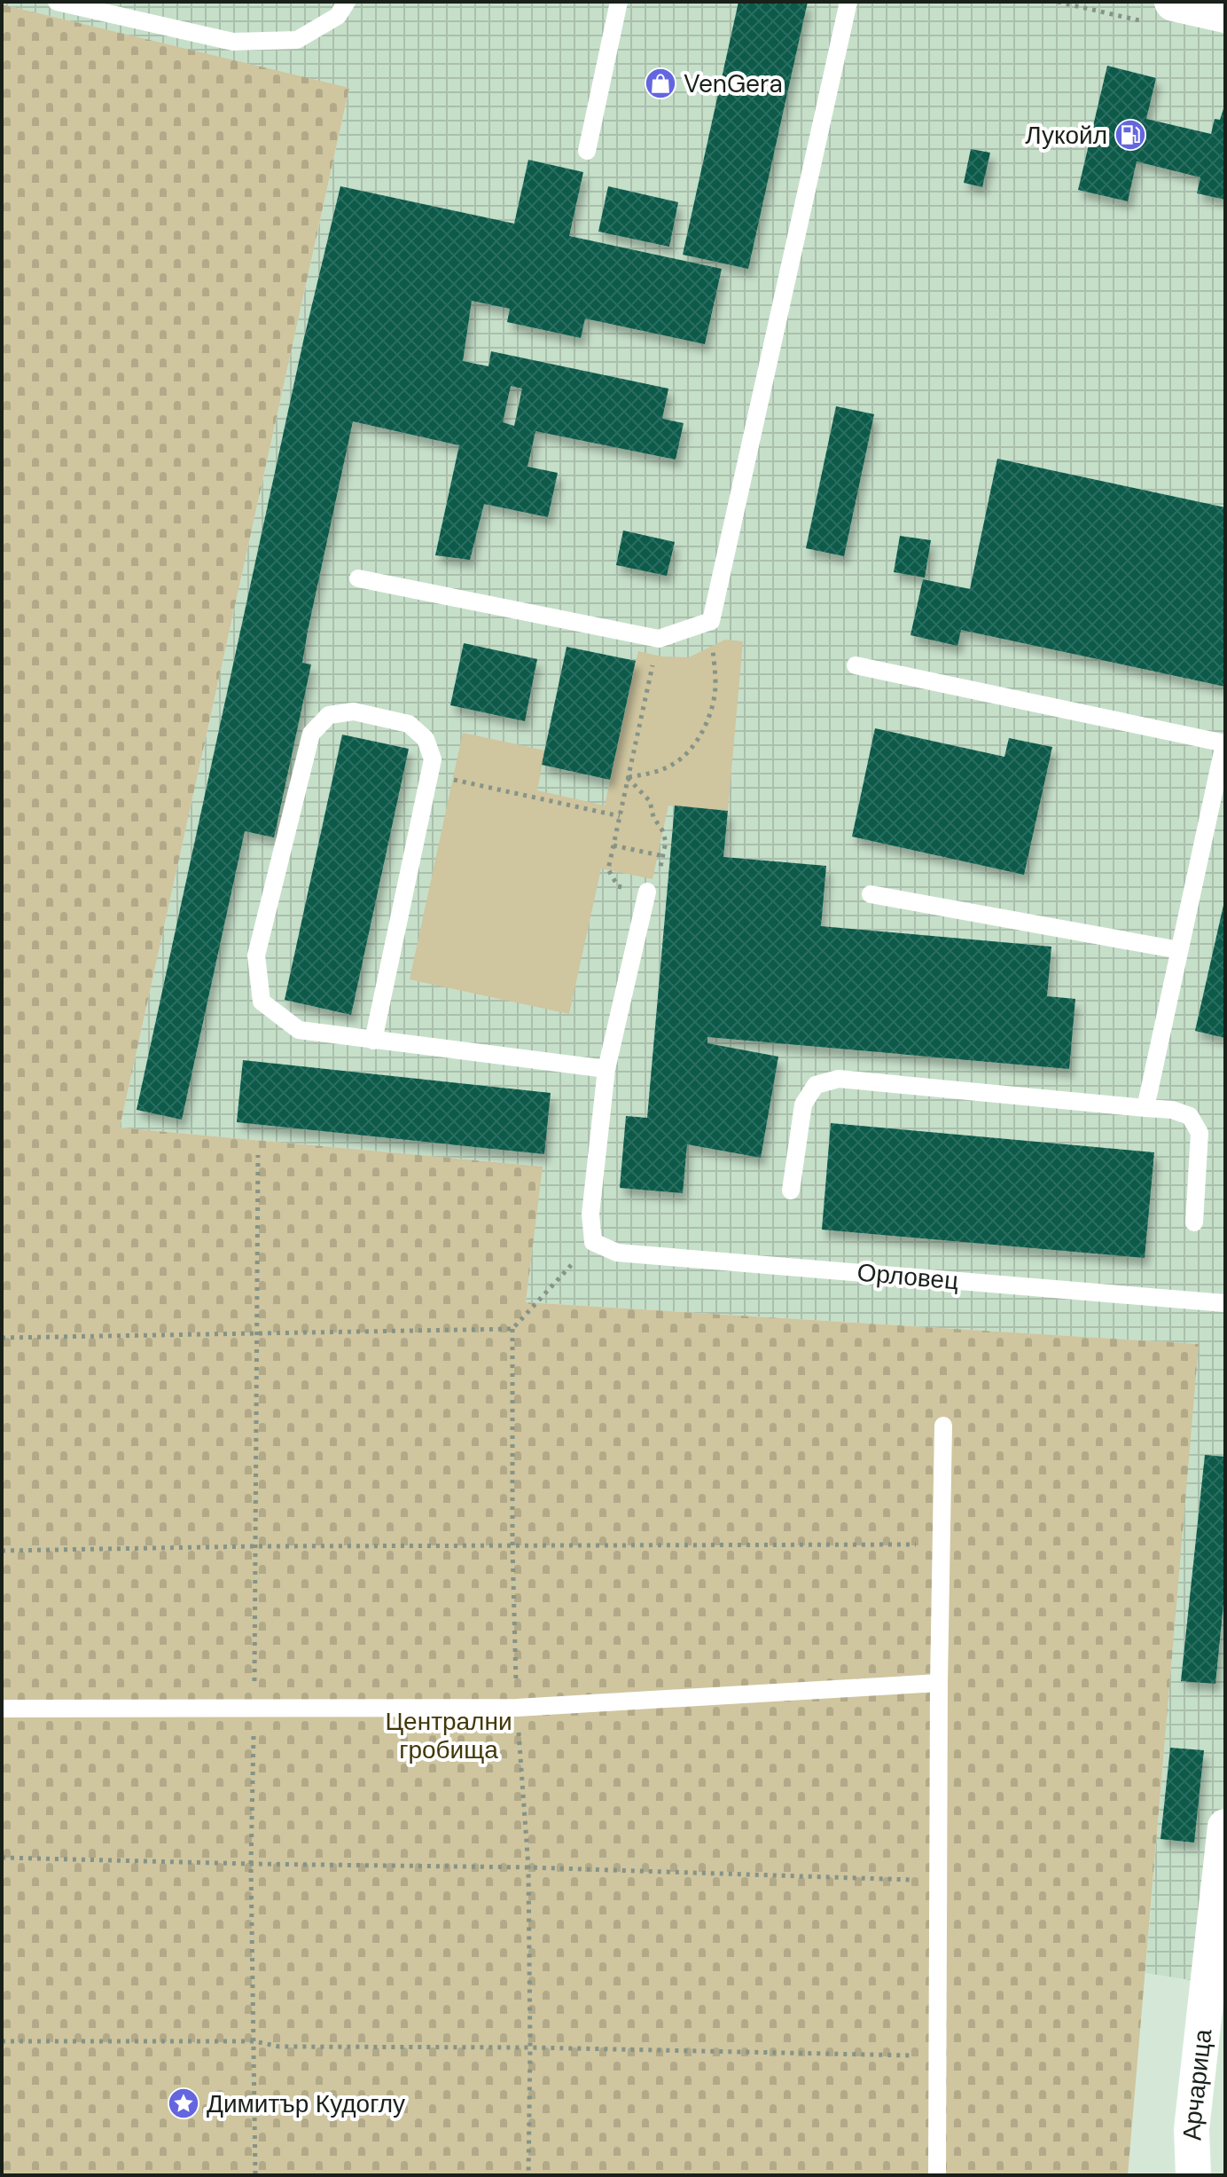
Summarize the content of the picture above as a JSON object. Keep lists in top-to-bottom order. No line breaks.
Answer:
{"streets":{"street":["Арчарица"],"lane":["Орловец"]},"parks":["Централни гробища"],"places":{"shop":["VenGera"],"fuel station":["Лукойл"],"place":["Димитър Кудоглу"]}}
